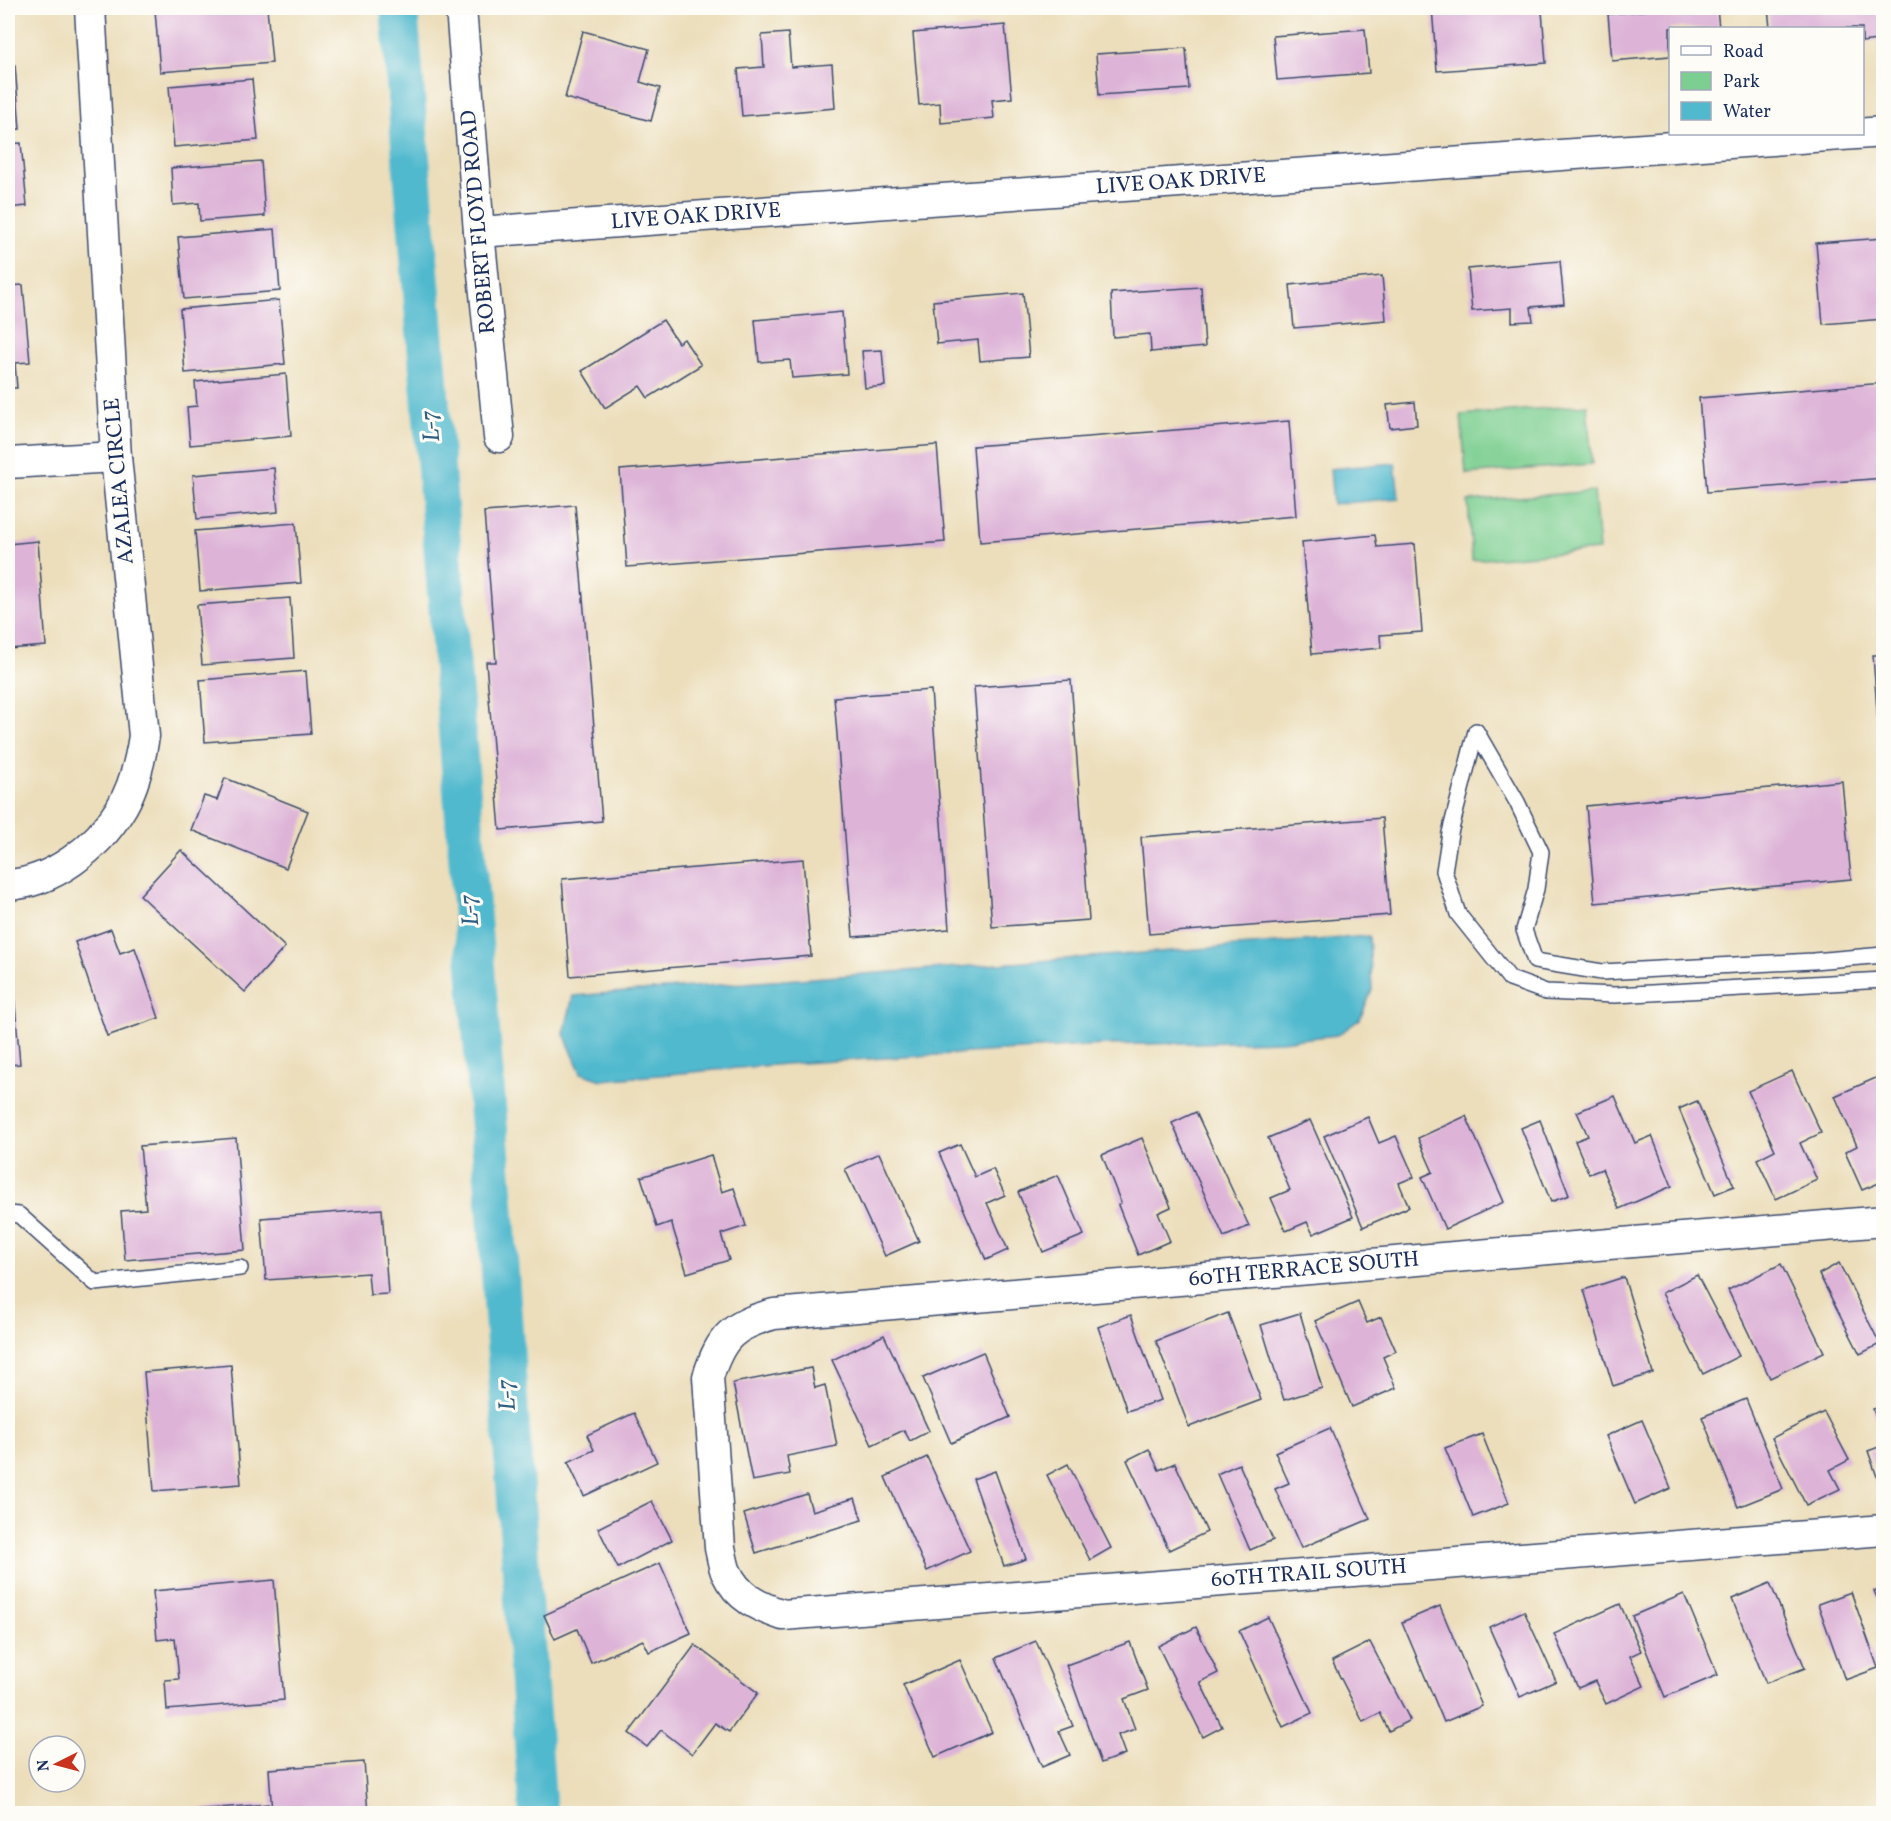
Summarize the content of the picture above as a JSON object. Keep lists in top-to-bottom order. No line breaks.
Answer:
{"streets":{"street":["LIVE OAK DRIVE","ROBERT FLOYD ROAD","AZALEA CIRCLE","60TH TERRACE SOUTH","60TH TRAIL SOUTH"]},"crossings":[["LIVE OAK DRIVE","ROBERT FLOYD ROAD"],["60TH TERRACE SOUTH","60TH TRAIL SOUTH"]],"water":["L-7"],"legend":["Road","Park","Water"],"north":"left"}
